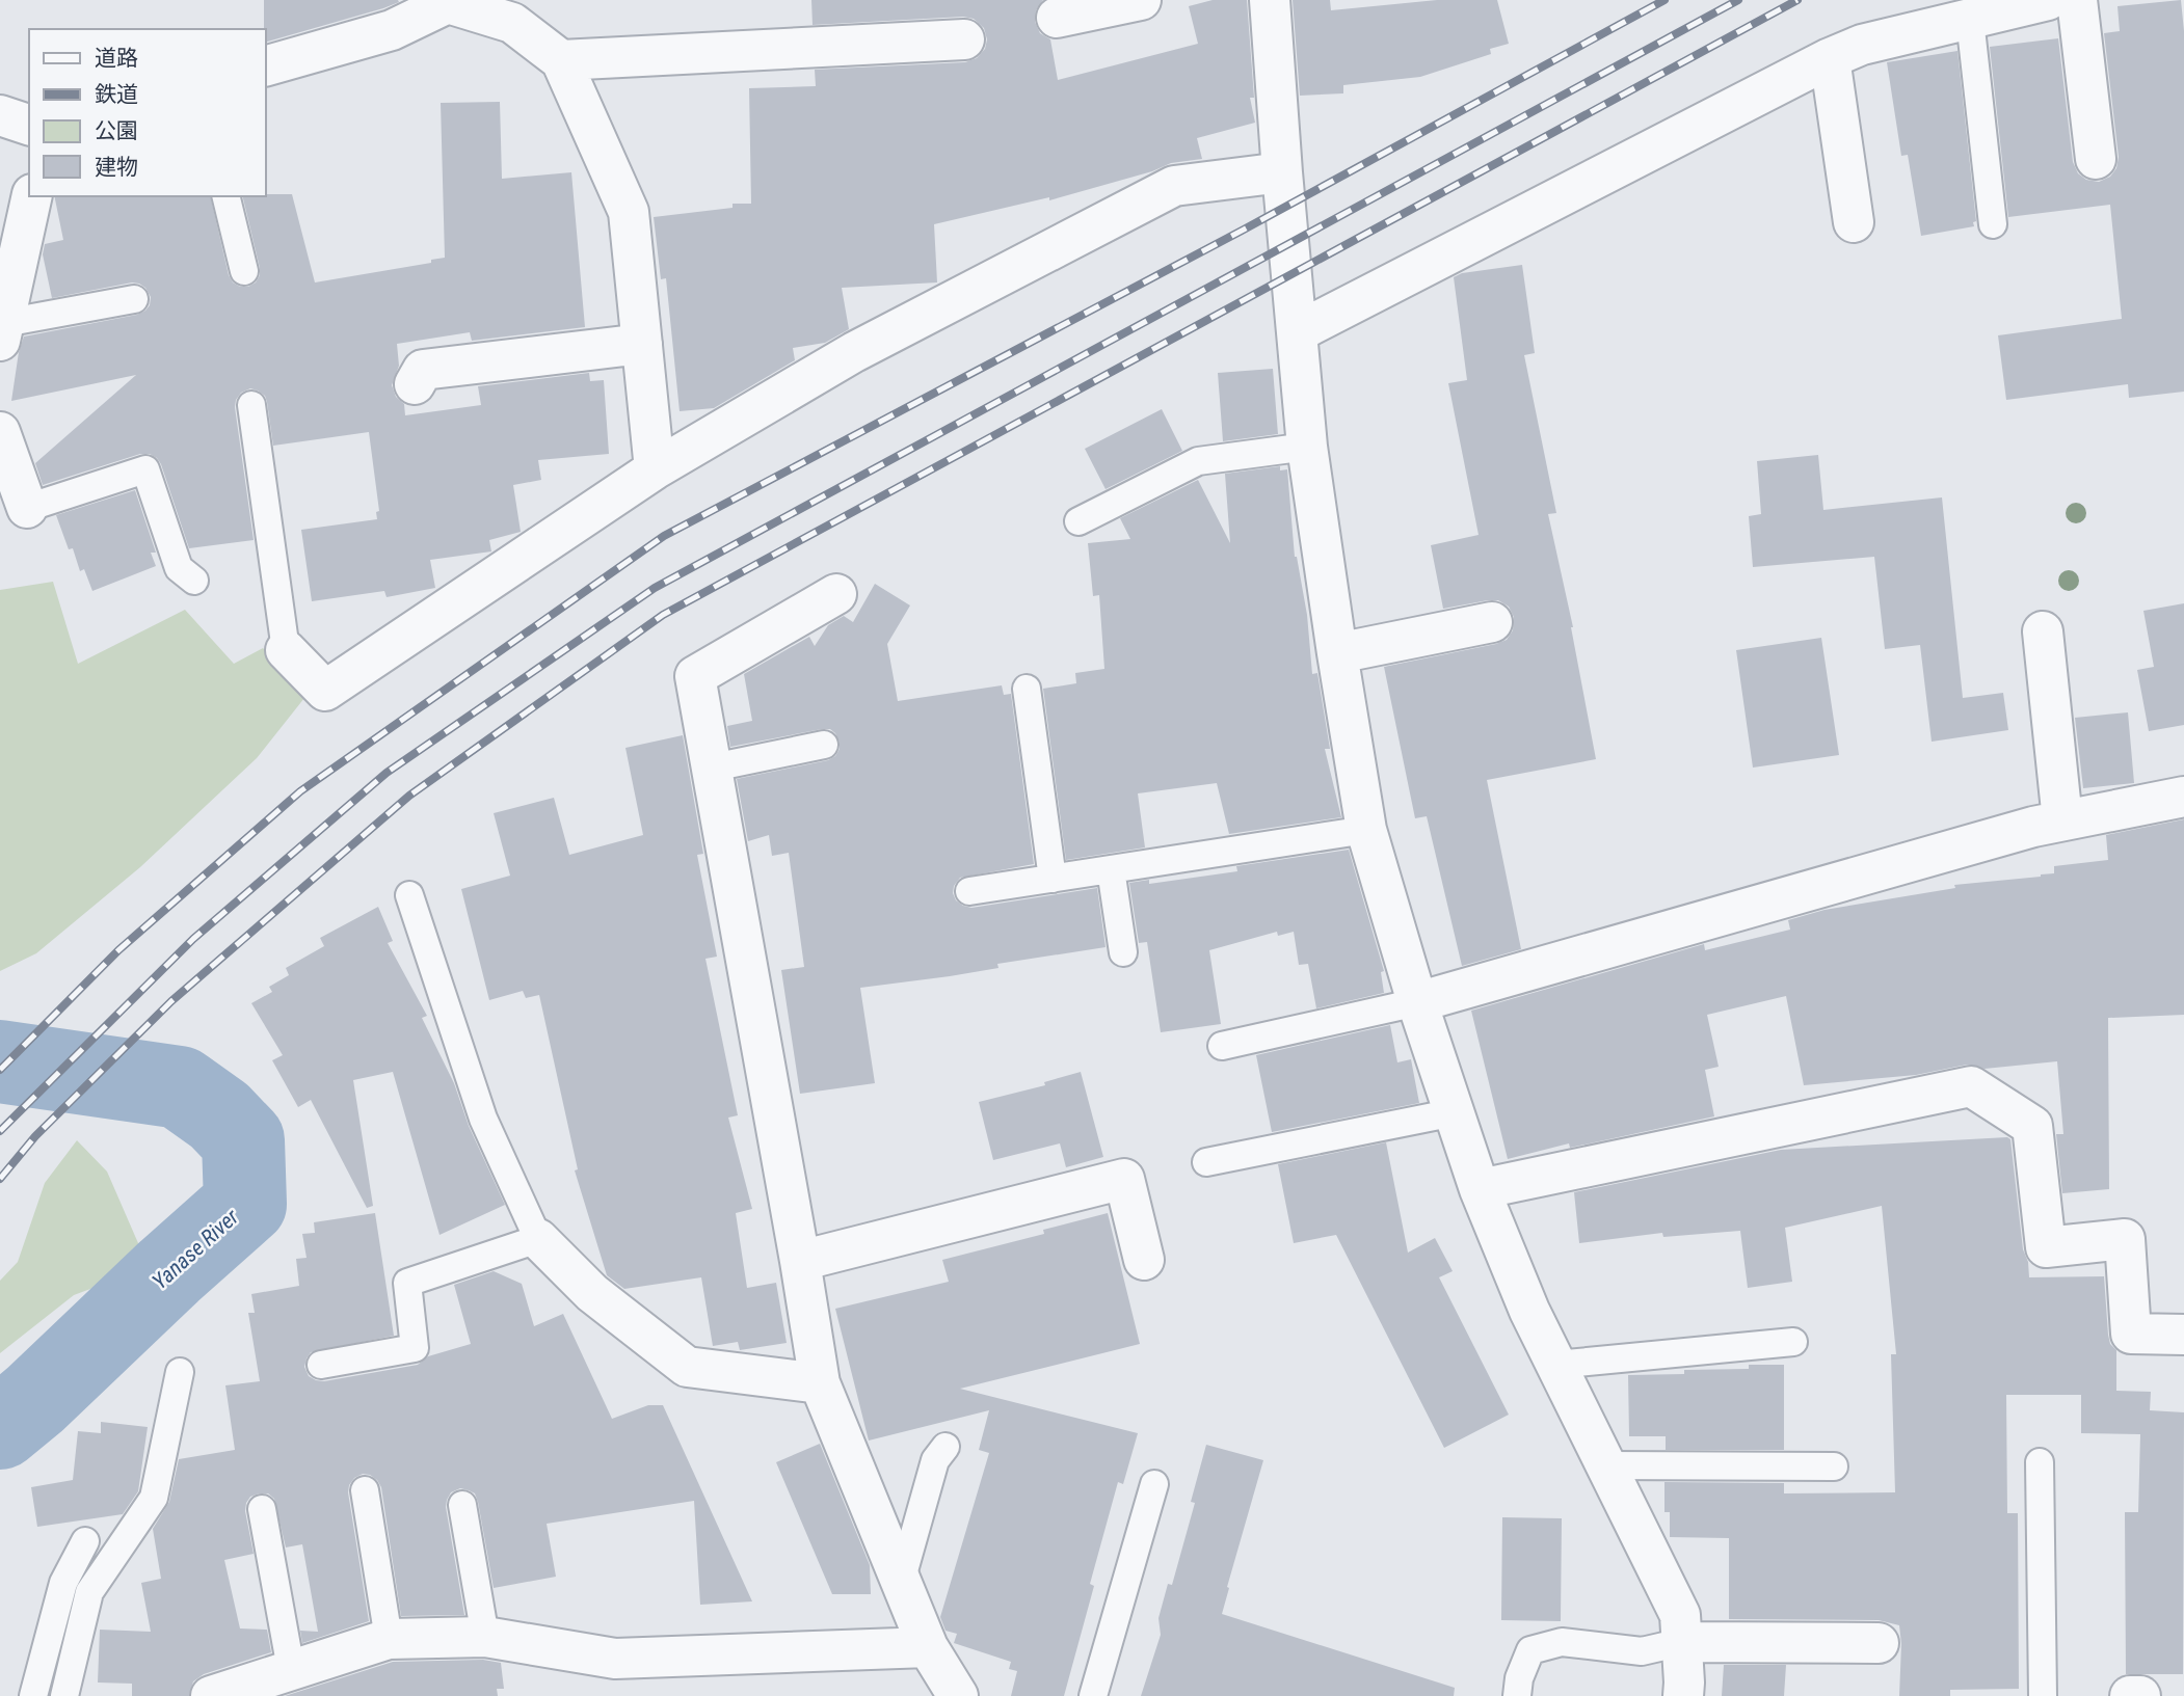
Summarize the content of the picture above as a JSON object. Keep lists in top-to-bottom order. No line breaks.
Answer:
{"water":["Yanase River"],"legend":["道路","鉄道","公園","建物"]}
